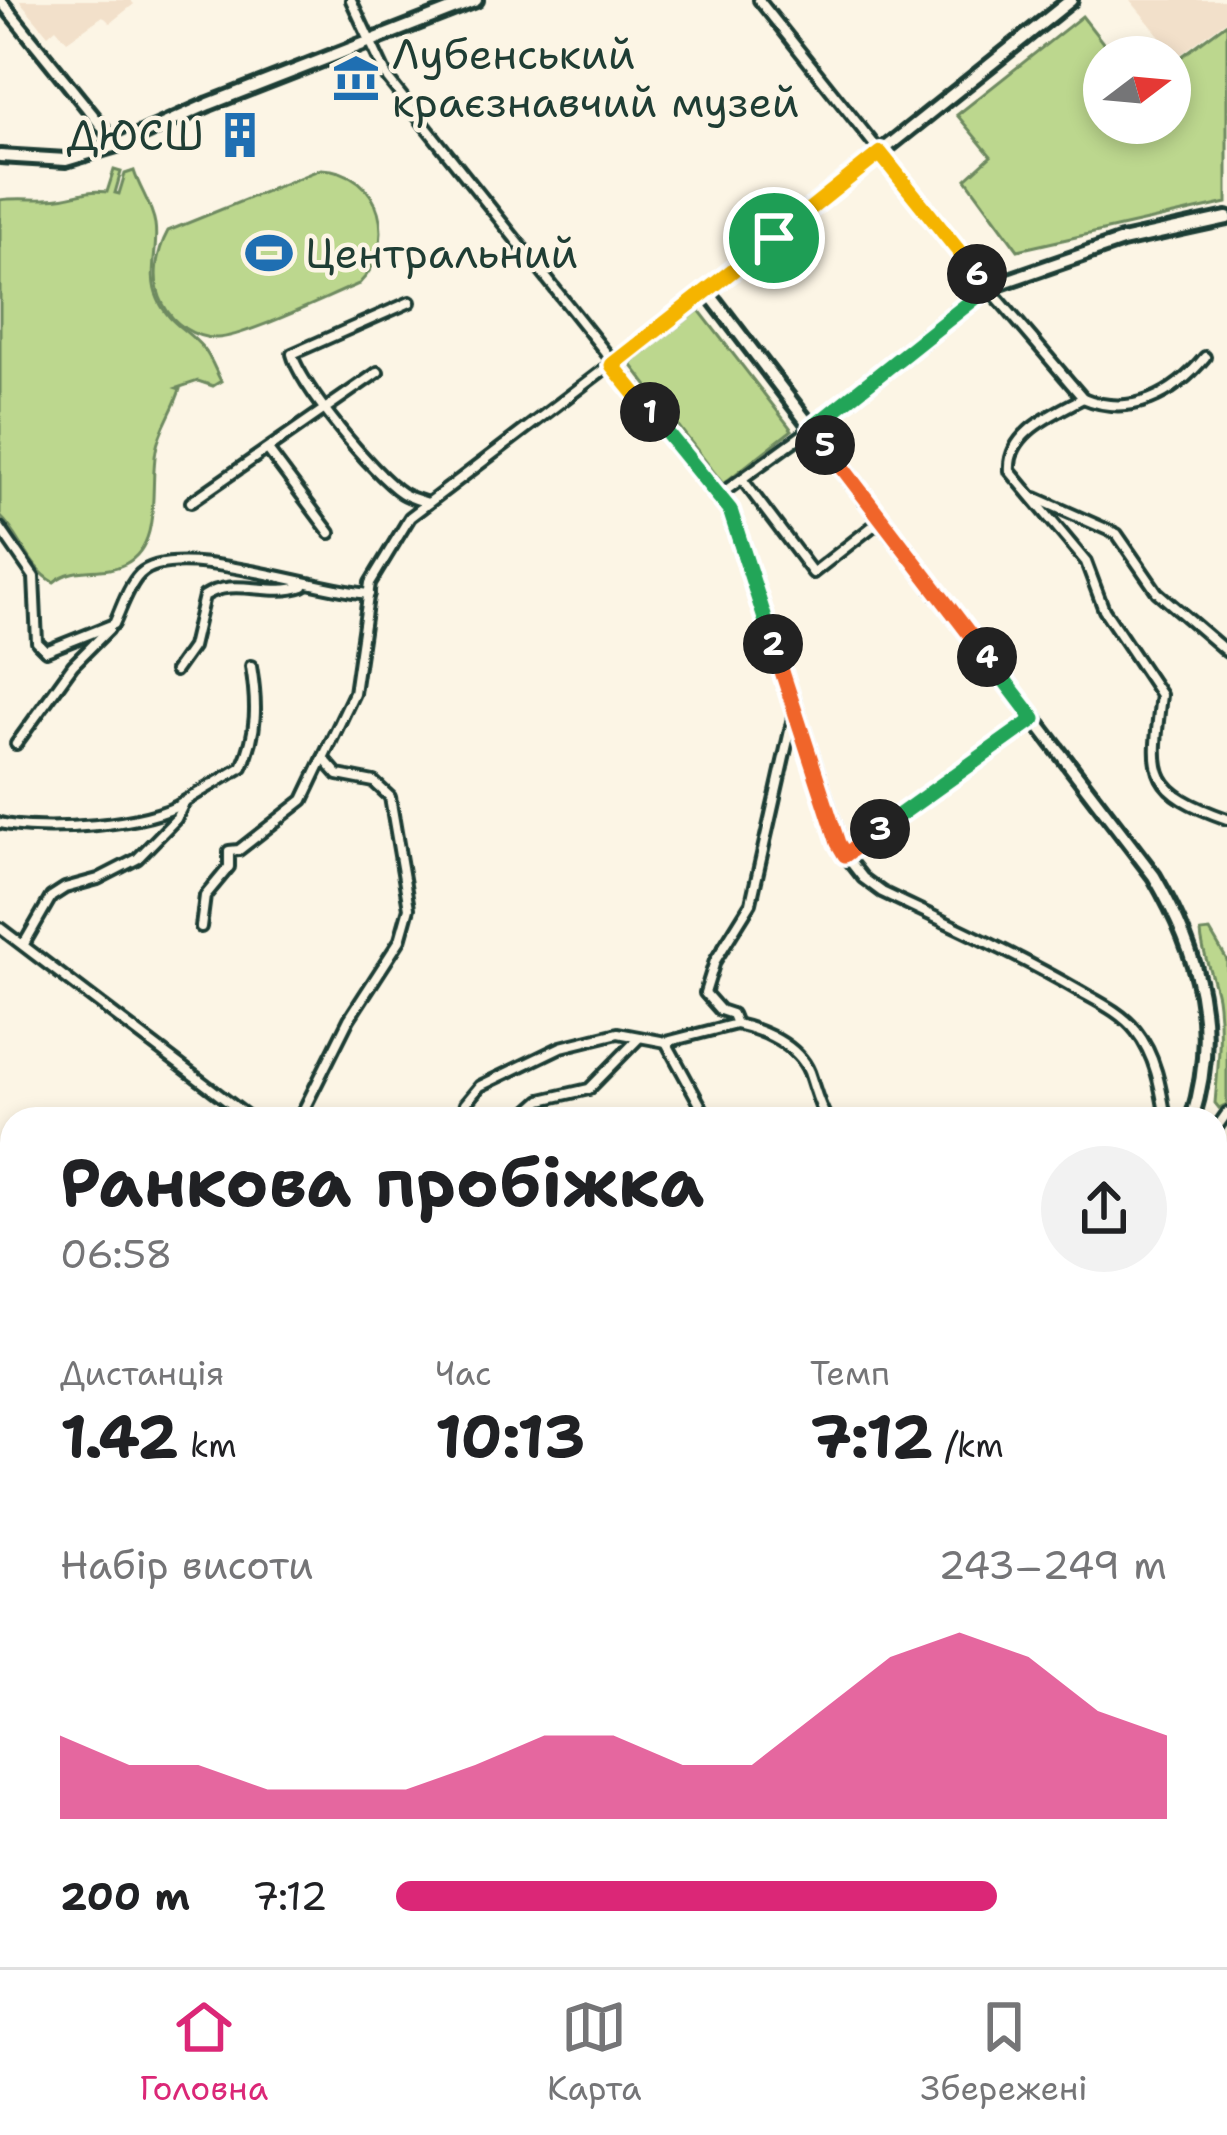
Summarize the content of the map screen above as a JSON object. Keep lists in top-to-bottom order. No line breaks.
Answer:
{"places":{"museum":["Лубенський краєзнавчий музей"],"building":["ДЮСШ"],"sports":["Центральний"]},"north":"right","page":{"pins":["6","1","5","2","4","3"],"heading":["Ранкова пробіжка","06:58"],"stats":[["Дистанція","1.42 km"],["Час","10:13"],["Темп","7:12 /km"]],"chart":["Набір висоти","243–249 m"],"list":[{"name":"200 m","note":"7:12"}],"tabs":["Головна","Карта","Збережені"]}}
